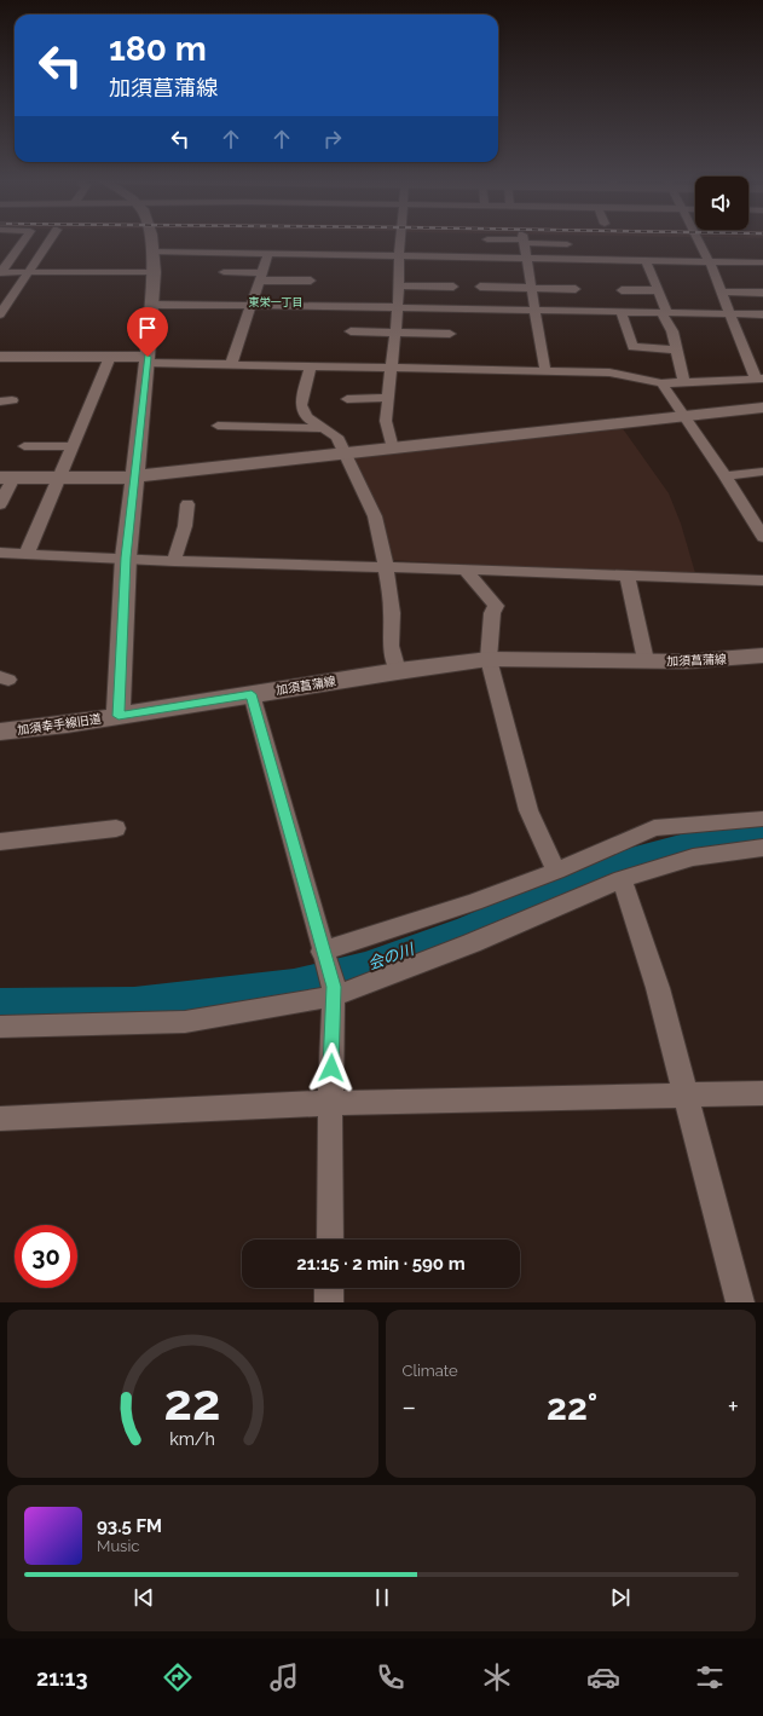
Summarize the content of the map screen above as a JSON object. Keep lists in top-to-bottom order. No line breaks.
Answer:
{"streets":{"street":["加須菖蒲線","加須幸手線旧道"]},"crossings":[["加須菖蒲線","加須幸手線旧道"]],"districts":["東栄一丁目"],"water":["会の川"],"page":{"turn":["180 m","加須菖蒲線"],"limit":"30","trip":"21:15 · 2 min · 590 m","tile":"Climate","heat":["−","22°","+"],"song":["93.5 FM","Music"],"tabs":"21:13","gauge":["22","km/h"]}}
